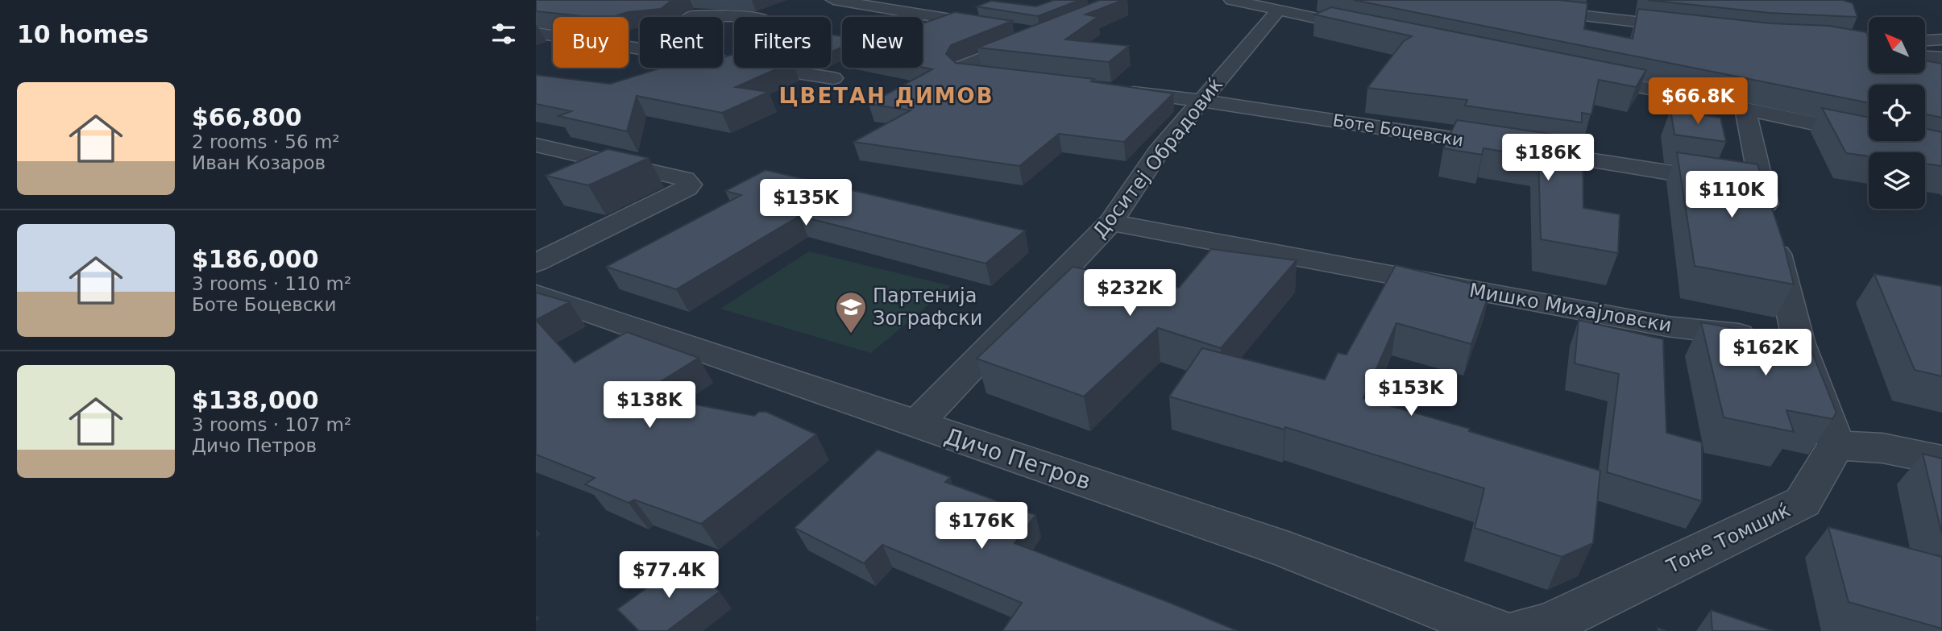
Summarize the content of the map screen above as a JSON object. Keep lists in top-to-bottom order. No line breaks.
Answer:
{"streets":{"street":["Боте Боцевски","Доситеј Обрадовиќ","Мишко Михајловски","Дичо Петров","Тоне Томшиќ"]},"crossings":[["Боте Боцевски","Доситеј Обрадовиќ"],["Доситеј Обрадовиќ","Мишко Михајловски"],["Доситеј Обрадовиќ","Дичо Петров"]],"districts":["ЦВЕТАН ДИМОВ"],"places":{"school or university":["Партенија Зографски"]},"north":"top left","page":{"heading":"10 homes","chip":["Buy","Rent","Filters","New"],"list":[{"name":"$66,800","note":"2 rooms · 56 m² · Иван Козаров"},{"name":"$186,000","note":"3 rooms · 110 m² · Боте Боцевски"},{"name":"$138,000","note":"3 rooms · 107 m² · Дичо Петров"}],"price":["$66.8K","$186K","$110K","$135K","$232K","$162K","$153K","$138K","$176K","$77.4K"]}}
